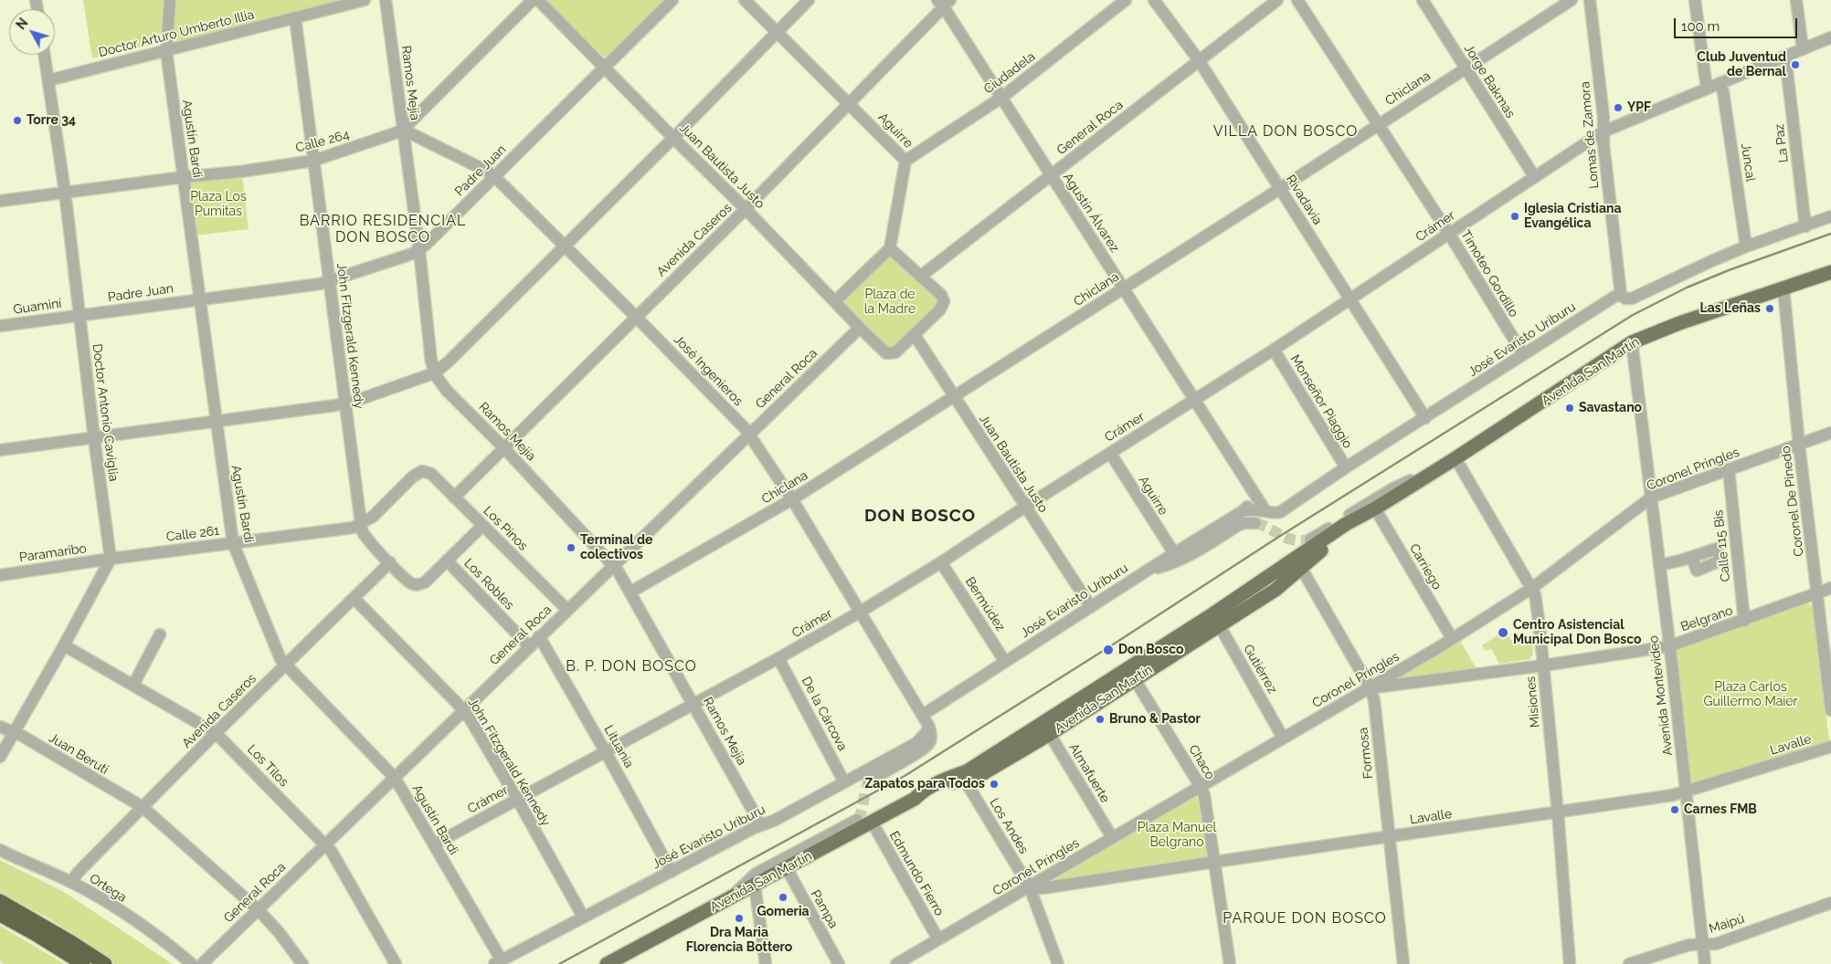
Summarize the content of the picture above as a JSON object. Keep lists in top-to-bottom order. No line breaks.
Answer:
{"streets":{"main road":["Avenida San Martín"],"street":["Doctor Arturo Umberto Illia","Ciudadela","Jorge Bakmas","Ramos Mejía","Chiclana","General Roca","Aguirre","Lomas de Zamora","Agustín Bardi","Calle 264","La Paz","Juncal","Juan Bautista Justo","Padre Juan","Rivadavia","Agustín Álvarez","Crámer","Avenida Caseros","Timoteo Gordillo","Guaminí","John Fitzgerald Kennedy","José Evaristo Uriburu","José Ingenieros","Monseñor Piaggio","Doctor Antonio Caviglia","Coronel Pringles","Coronel De Pinedo","Los Pinos","Calle 261","Calle 115 Bis","Paramaribo","Carriego","Los Robles","Bermúdez","Belgrano","Gutiérrez","Avenida Montevideo","Misiones","De la Cárcova","Lavalle","Lituania","Formosa","Juan Beruti","Chaco","Los Tilos","Almafuerte","Los Andes","Edmundo Fierro","Ortega","Pampa","Maipú"]},"crossings":[["Doctor Arturo Umberto Illia","Agustín Bardi"],["Doctor Arturo Umberto Illia","John Fitzgerald Kennedy"],["Doctor Arturo Umberto Illia","Doctor Antonio Caviglia"],["Ciudadela","Aguirre"],["Ciudadela","Agustín Álvarez"],["Jorge Bakmas","Chiclana"],["Jorge Bakmas","Crámer"],["Ramos Mejía","Chiclana"],["Ramos Mejía","General Roca"],["Ramos Mejía","Calle 264"],["Ramos Mejía","Padre Juan"],["Ramos Mejía","Crámer"],["Ramos Mejía","Avenida Caseros"],["Ramos Mejía","José Evaristo Uriburu"],["Ramos Mejía","José Ingenieros"],["Chiclana","Juan Bautista Justo"],["Chiclana","Rivadavia"],["Chiclana","Agustín Álvarez"],["Chiclana","Timoteo Gordillo"],["Chiclana","José Ingenieros"],["General Roca","Agustín Bardi"],["General Roca","Juan Bautista Justo"],["General Roca","Rivadavia"],["General Roca","Agustín Álvarez"],["General Roca","John Fitzgerald Kennedy"],["General Roca","José Ingenieros"],["General Roca","Los Pinos"],["General Roca","Los Robles"],["General Roca","Lituania"],["General Roca","Juan Beruti"],["General Roca","Los Tilos"],["Aguirre","Crámer"],["Aguirre","Avenida Caseros"],["Aguirre","José Evaristo Uriburu"],["Lomas de Zamora","Crámer"],["Lomas de Zamora","José Evaristo Uriburu"],["Agustín Bardi","Calle 264"],["Agustín Bardi","Padre Juan"],["Agustín Bardi","Crámer"],["Agustín Bardi","Avenida Caseros"],["Agustín Bardi","José Evaristo Uriburu"],["Agustín Bardi","Calle 261"],["Calle 264","John Fitzgerald Kennedy"],["Calle 264","José Ingenieros"],["Calle 264","Doctor Antonio Caviglia"],["La Paz","Crámer"],["La Paz","José Evaristo Uriburu"],["Juncal","Crámer"],["Juncal","José Evaristo Uriburu"],["Juan Bautista Justo","Padre Juan"],["Juan Bautista Justo","Crámer"],["Juan Bautista Justo","Avenida Caseros"],["Juan Bautista Justo","José Evaristo Uriburu"],["Padre Juan","Guaminí"],["Padre Juan","John Fitzgerald Kennedy"],["Padre Juan","José Ingenieros"],["Padre Juan","Doctor Antonio Caviglia"],["Rivadavia","Crámer"],["Rivadavia","José Evaristo Uriburu"],["Agustín Álvarez","Crámer"],["Agustín Álvarez","Avenida Caseros"],["Agustín Álvarez","José Evaristo Uriburu"],["Crámer","Timoteo Gordillo"],["Crámer","John Fitzgerald Kennedy"],["Crámer","José Ingenieros"],["Crámer","Monseñor Piaggio"],["Crámer","Bermúdez"],["Crámer","De la Cárcova"],["Crámer","Lituania"],["Avenida Caseros","John Fitzgerald Kennedy"],["Avenida Caseros","José Ingenieros"],["Avenida Caseros","Los Pinos"],["Avenida Caseros","Juan Beruti"],["Avenida Caseros","Los Tilos"],["Avenida Caseros","Ortega"],["Timoteo Gordillo","José Evaristo Uriburu"],["Guaminí","Doctor Antonio Caviglia"],["John Fitzgerald Kennedy","José Evaristo Uriburu"],["John Fitzgerald Kennedy","Los Pinos"],["John Fitzgerald Kennedy","Calle 261"],["John Fitzgerald Kennedy","Los Robles"],["José Evaristo Uriburu","José Ingenieros"],["José Evaristo Uriburu","Monseñor Piaggio"],["José Evaristo Uriburu","Bermúdez"],["José Evaristo Uriburu","De la Cárcova"],["José Evaristo Uriburu","Lituania"],["Avenida San Martín","Coronel De Pinedo"],["Avenida San Martín","Carriego"],["Avenida San Martín","Gutiérrez"],["Avenida San Martín","Avenida Montevideo"],["Avenida San Martín","Misiones"],["Avenida San Martín","Formosa"],["Avenida San Martín","Chaco"],["Avenida San Martín","Almafuerte"],["Avenida San Martín","Los Andes"],["Avenida San Martín","Edmundo Fierro"],["Avenida San Martín","Pampa"],["Doctor Antonio Caviglia","Calle 261"],["Doctor Antonio Caviglia","Paramaribo"],["Coronel Pringles","Coronel De Pinedo"],["Coronel Pringles","Calle 115 Bis"],["Coronel Pringles","Carriego"],["Coronel Pringles","Belgrano"],["Coronel Pringles","Gutiérrez"],["Coronel Pringles","Avenida Montevideo"],["Coronel Pringles","Misiones"],["Coronel Pringles","Lavalle"],["Coronel Pringles","Formosa"],["Coronel Pringles","Chaco"],["Coronel Pringles","Almafuerte"],["Coronel Pringles","Los Andes"],["Coronel Pringles","Edmundo Fierro"],["Coronel De Pinedo","Belgrano"],["Los Pinos","Calle 261"],["Calle 261","Paramaribo"],["Calle 115 Bis","Belgrano"],["Belgrano","Avenida Montevideo"],["Belgrano","Misiones"],["Belgrano","Formosa"],["Avenida Montevideo","Lavalle"],["Avenida Montevideo","Maipú"],["Misiones","Lavalle"],["Lavalle","Formosa"],["Lavalle","Chaco"],["Lavalle","Los Andes"]],"districts":["VILLA DON BOSCO","BARRIO RESIDENCIAL DON BOSCO","DON BOSCO","B. P. DON BOSCO","PARQUE DON BOSCO"],"parks":["Plaza Los Pumitas","Plaza de la Madre","Plaza Carlos Guillermo Maier","Plaza Manuel Belgrano"],"places":["Club Juventud de Bernal","YPF","Torre 34","Iglesia Cristiana Evangélica","Las Leñas","Savastano","Terminal de colectivos","Centro Asistencial Municipal Don Bosco","Don Bosco","Bruno & Pastor","Zapatos para Todos","Carnes FMB","Gomeria","Dra Maria Florencia Bottero"],"scale_bar":"100 m","north":"top left"}
